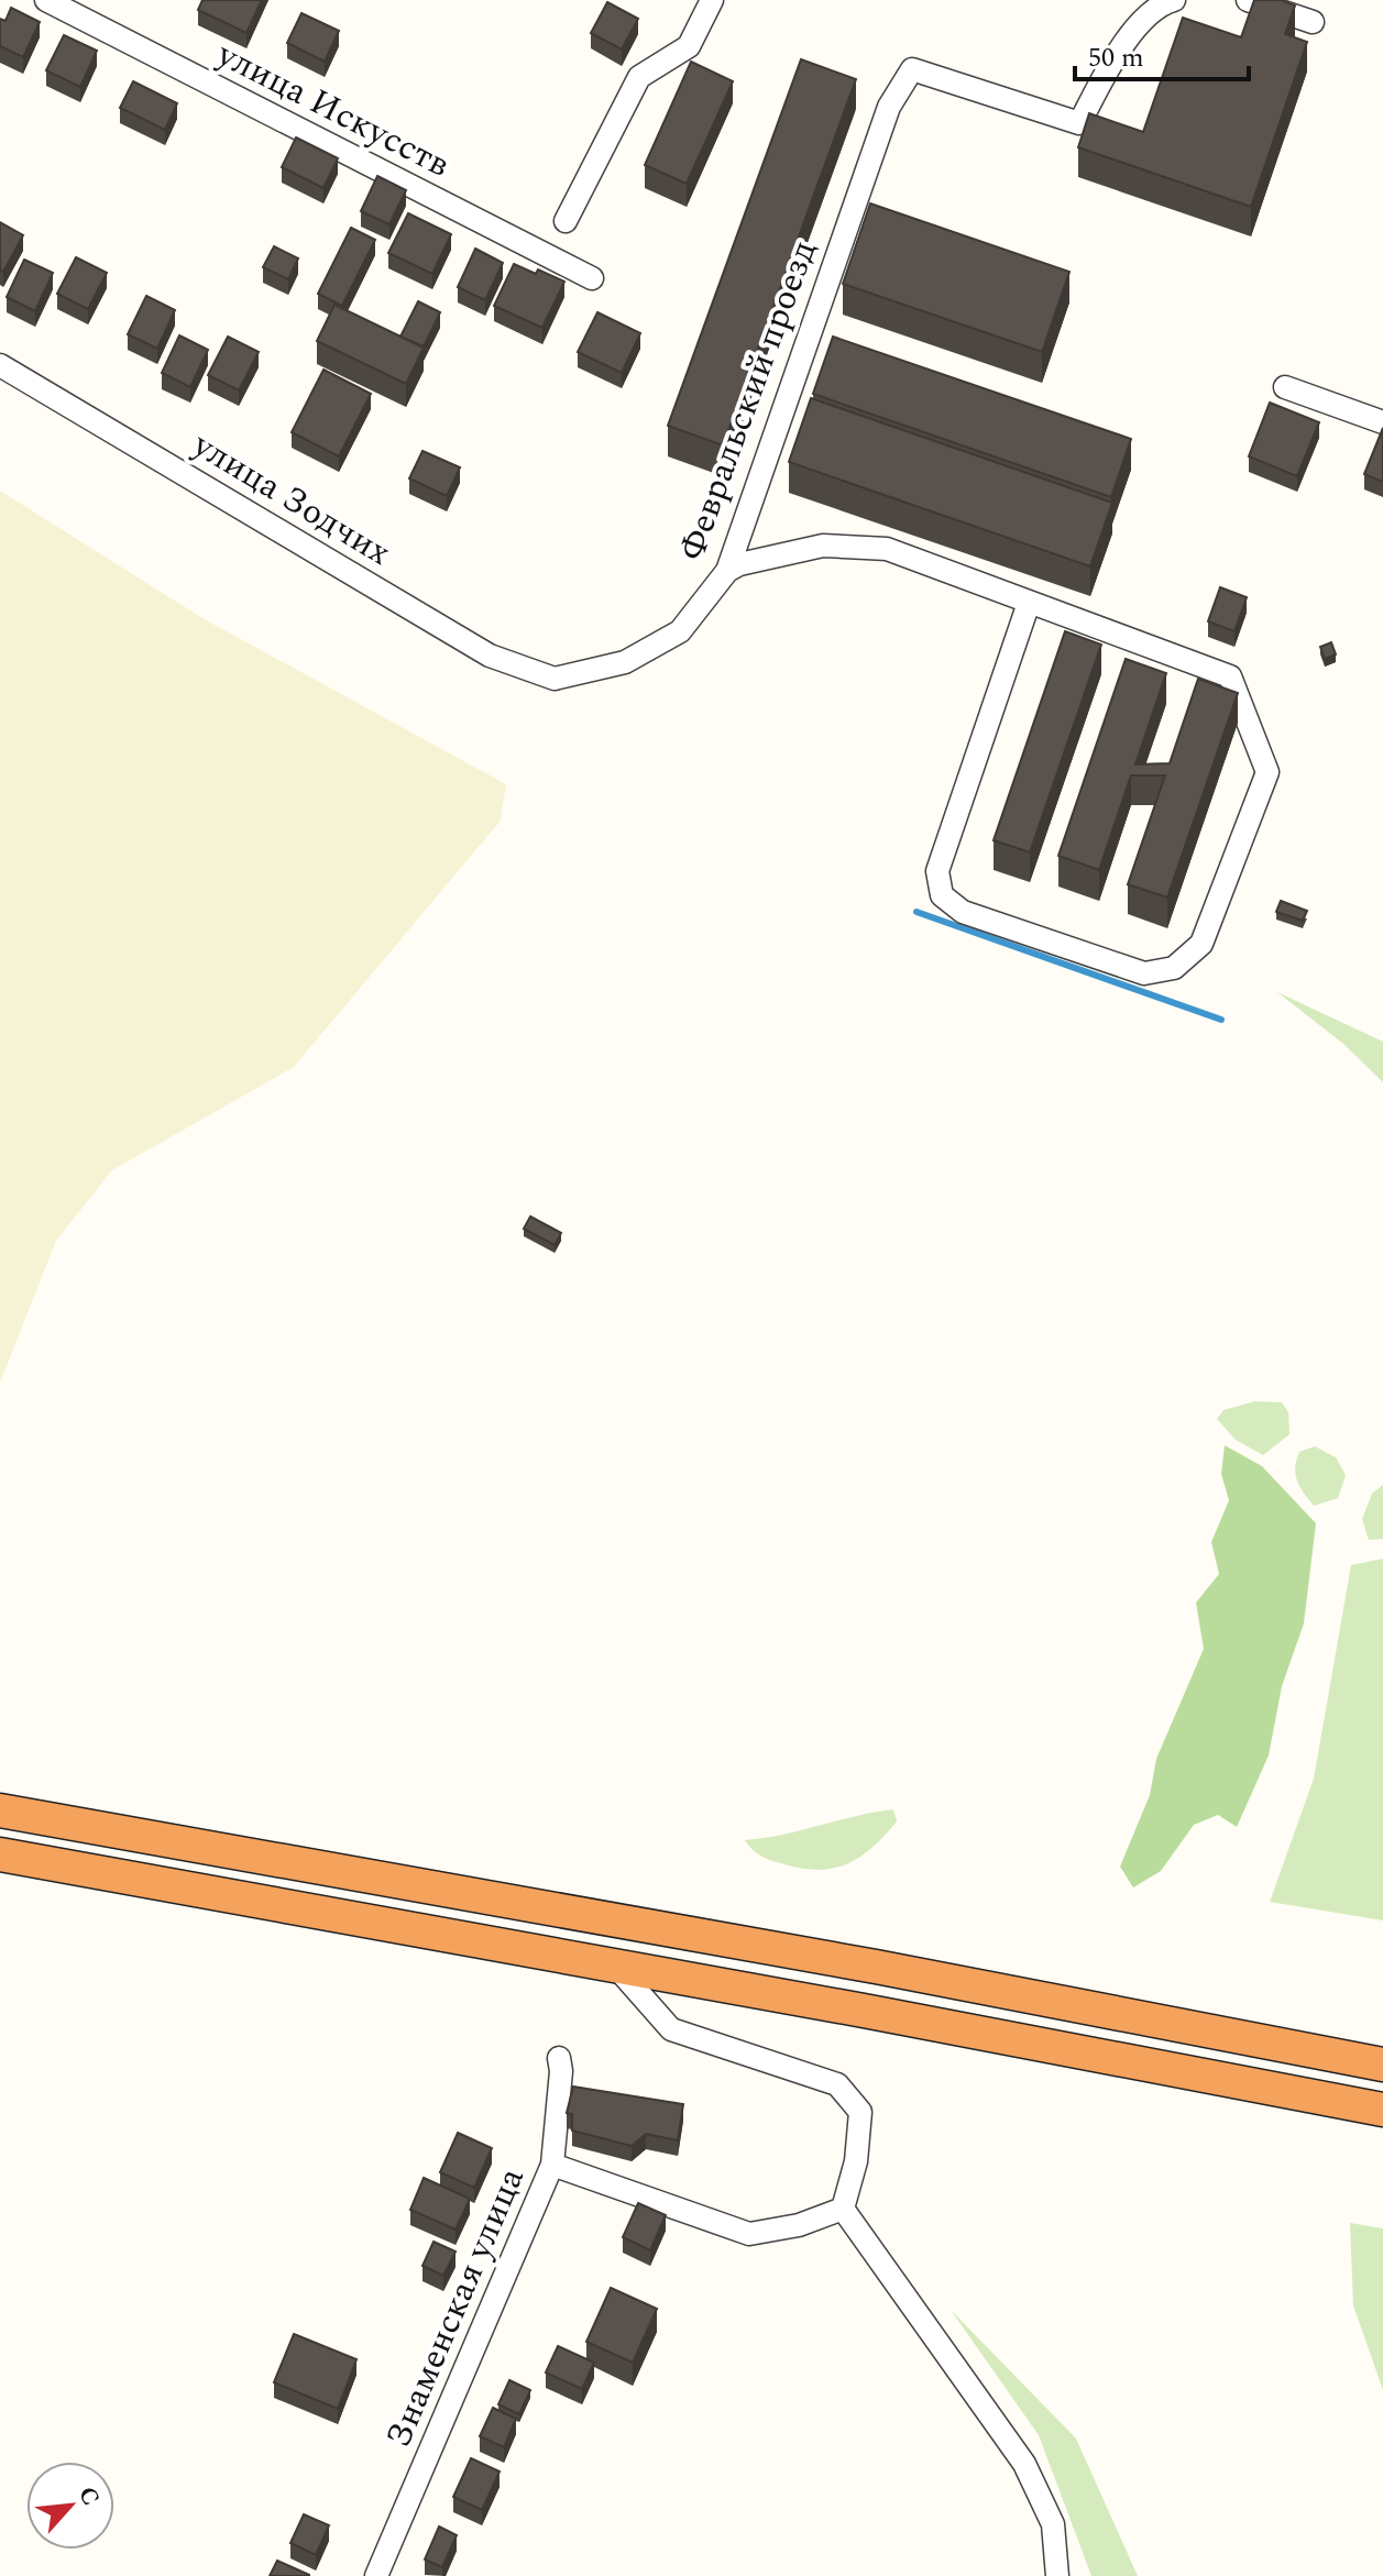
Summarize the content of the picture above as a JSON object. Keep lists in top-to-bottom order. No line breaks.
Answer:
{"streets":{"street":["улица Искусств","Февральский проезд","улица Зодчих","Знаменская улица"]},"crossings":[["Февральский проезд","улица Зодчих"]],"scale_bar":"50 m","north":"top right"}
